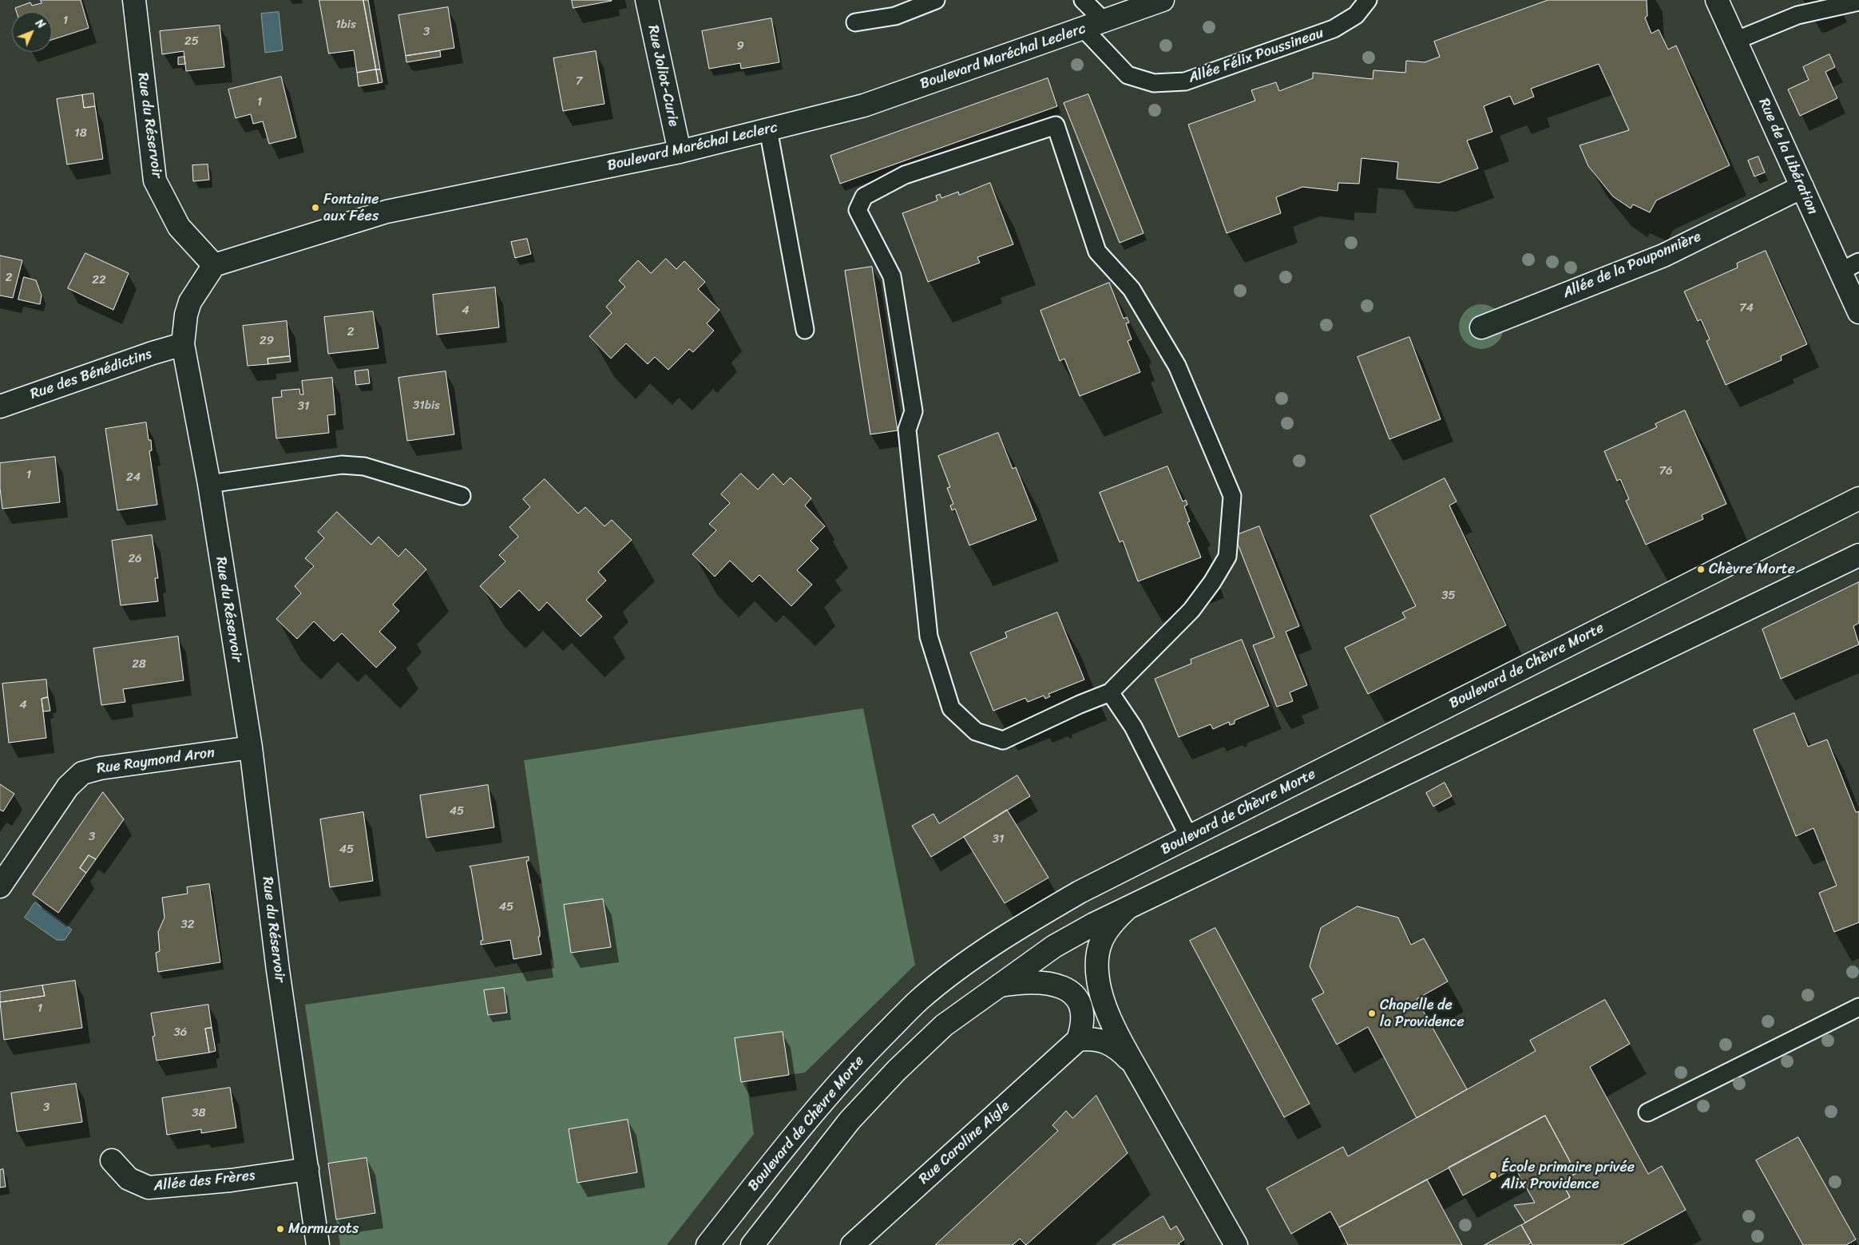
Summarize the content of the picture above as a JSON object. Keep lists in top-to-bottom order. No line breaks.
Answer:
{"streets":{"street":["Boulevard Maréchal Leclerc","Rue Joliot-Curie","Rue du Réservoir","Rue de la Libération","Allée de la Pouponnière","Rue des Bénédictins","Boulevard de Chèvre Morte","Rue Raymond Aron","Rue Caroline Aigle","Allée des Frères"],"lane":["Allée Félix Poussineau"]},"crossings":[["Allée Félix Poussineau","Boulevard Maréchal Leclerc"],["Boulevard Maréchal Leclerc","Rue Joliot-Curie"],["Boulevard Maréchal Leclerc","Rue du Réservoir"],["Rue du Réservoir","Rue des Bénédictins"],["Rue du Réservoir","Rue Raymond Aron"],["Rue du Réservoir","Allée des Frères"],["Rue de la Libération","Allée de la Pouponnière"]],"places":["Fontaine aux Fées","Chèvre Morte","Chapelle de la Providence","École primaire privée Alix Providence","Marmuzots"],"house_numbers":["1","1bis","3","25","9","7","1","18","2","22","74","4","2","29","31bis","31","76","1","24","26","35","28","4","45","3","31","45","45","32","1","36","3","38"],"north":"top right"}
